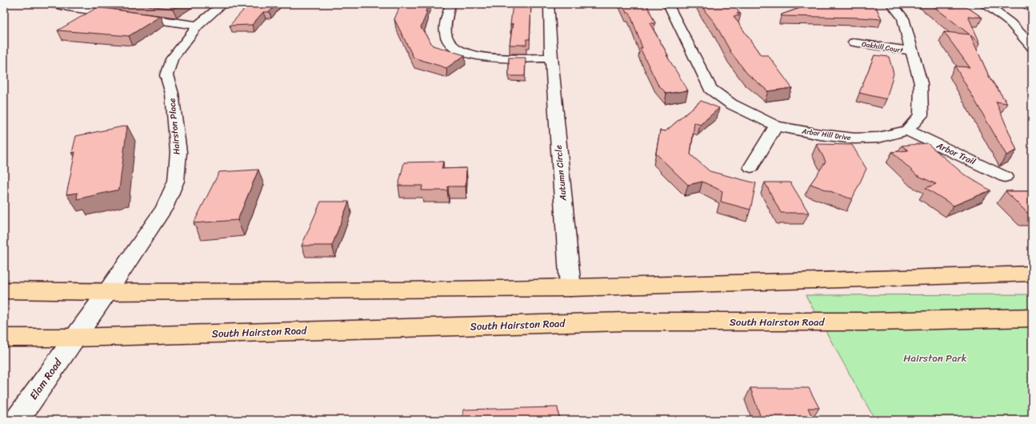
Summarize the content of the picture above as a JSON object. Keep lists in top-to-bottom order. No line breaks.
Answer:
{"streets":{"main road":["South Hairston Road"],"street":["Oakhill Court","Hairston Place","Arbor Hill Drive","Arbor Trail","Autumn Circle","Elam Road"]},"crossings":[["Hairston Place","South Hairston Road"],["Hairston Place","Elam Road"],["Arbor Hill Drive","Arbor Trail"],["South Hairston Road","Elam Road"]],"parks":["Hairston Park"]}
